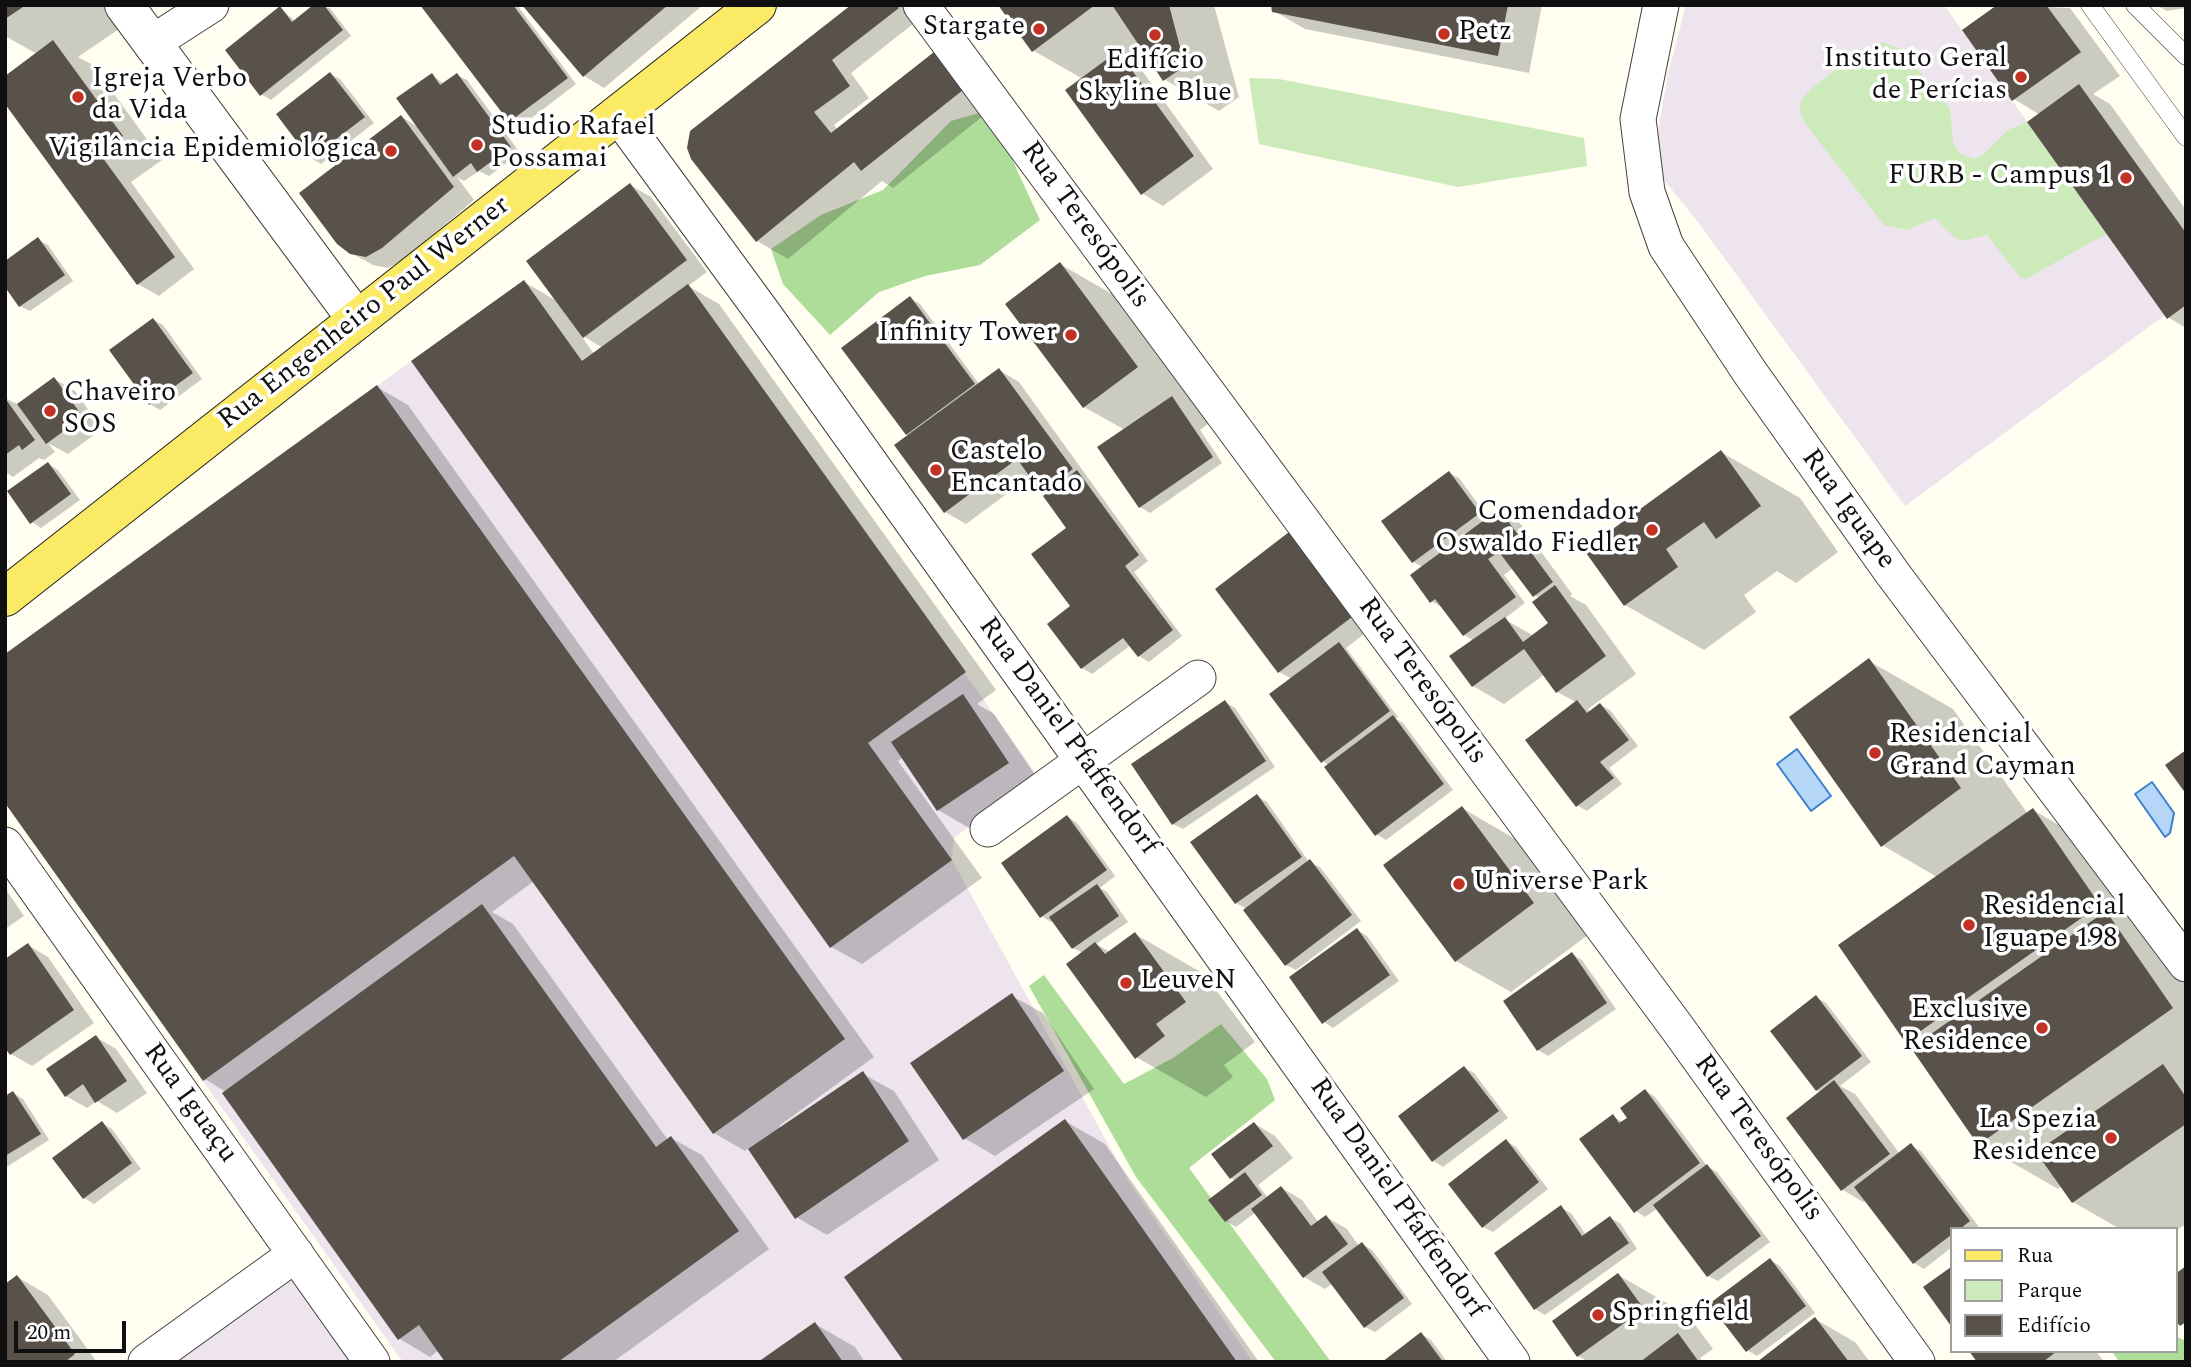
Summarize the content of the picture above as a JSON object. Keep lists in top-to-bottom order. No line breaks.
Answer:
{"streets":{"main road":["Rua Engenheiro Paul Werner"],"street":["Rua Teresópolis","Rua Iguape","Rua Daniel Pfaffendorf","Rua Iguaçu"]},"crossings":[["Rua Engenheiro Paul Werner","Rua Daniel Pfaffendorf"]],"places":["Stargate","Petz","Edifício Skyline Blue","Instituto Geral de Perícias","Igreja Verbo da Vida","Studio Rafael Possamai","Vigilância Epidemiológica","FURB - Campus 1","Infinity Tower","Chaveiro SOS","Castelo Encantado","Comendador Oswaldo Fiedler","Residencial Grand Cayman","Universe Park","Residencial Iguape 198","LeuveN","Exclusive Residence","La Spezia Residence","Springfield"],"legend":["Rua","Parque","Edifício"],"scale_bar":"20 m"}
